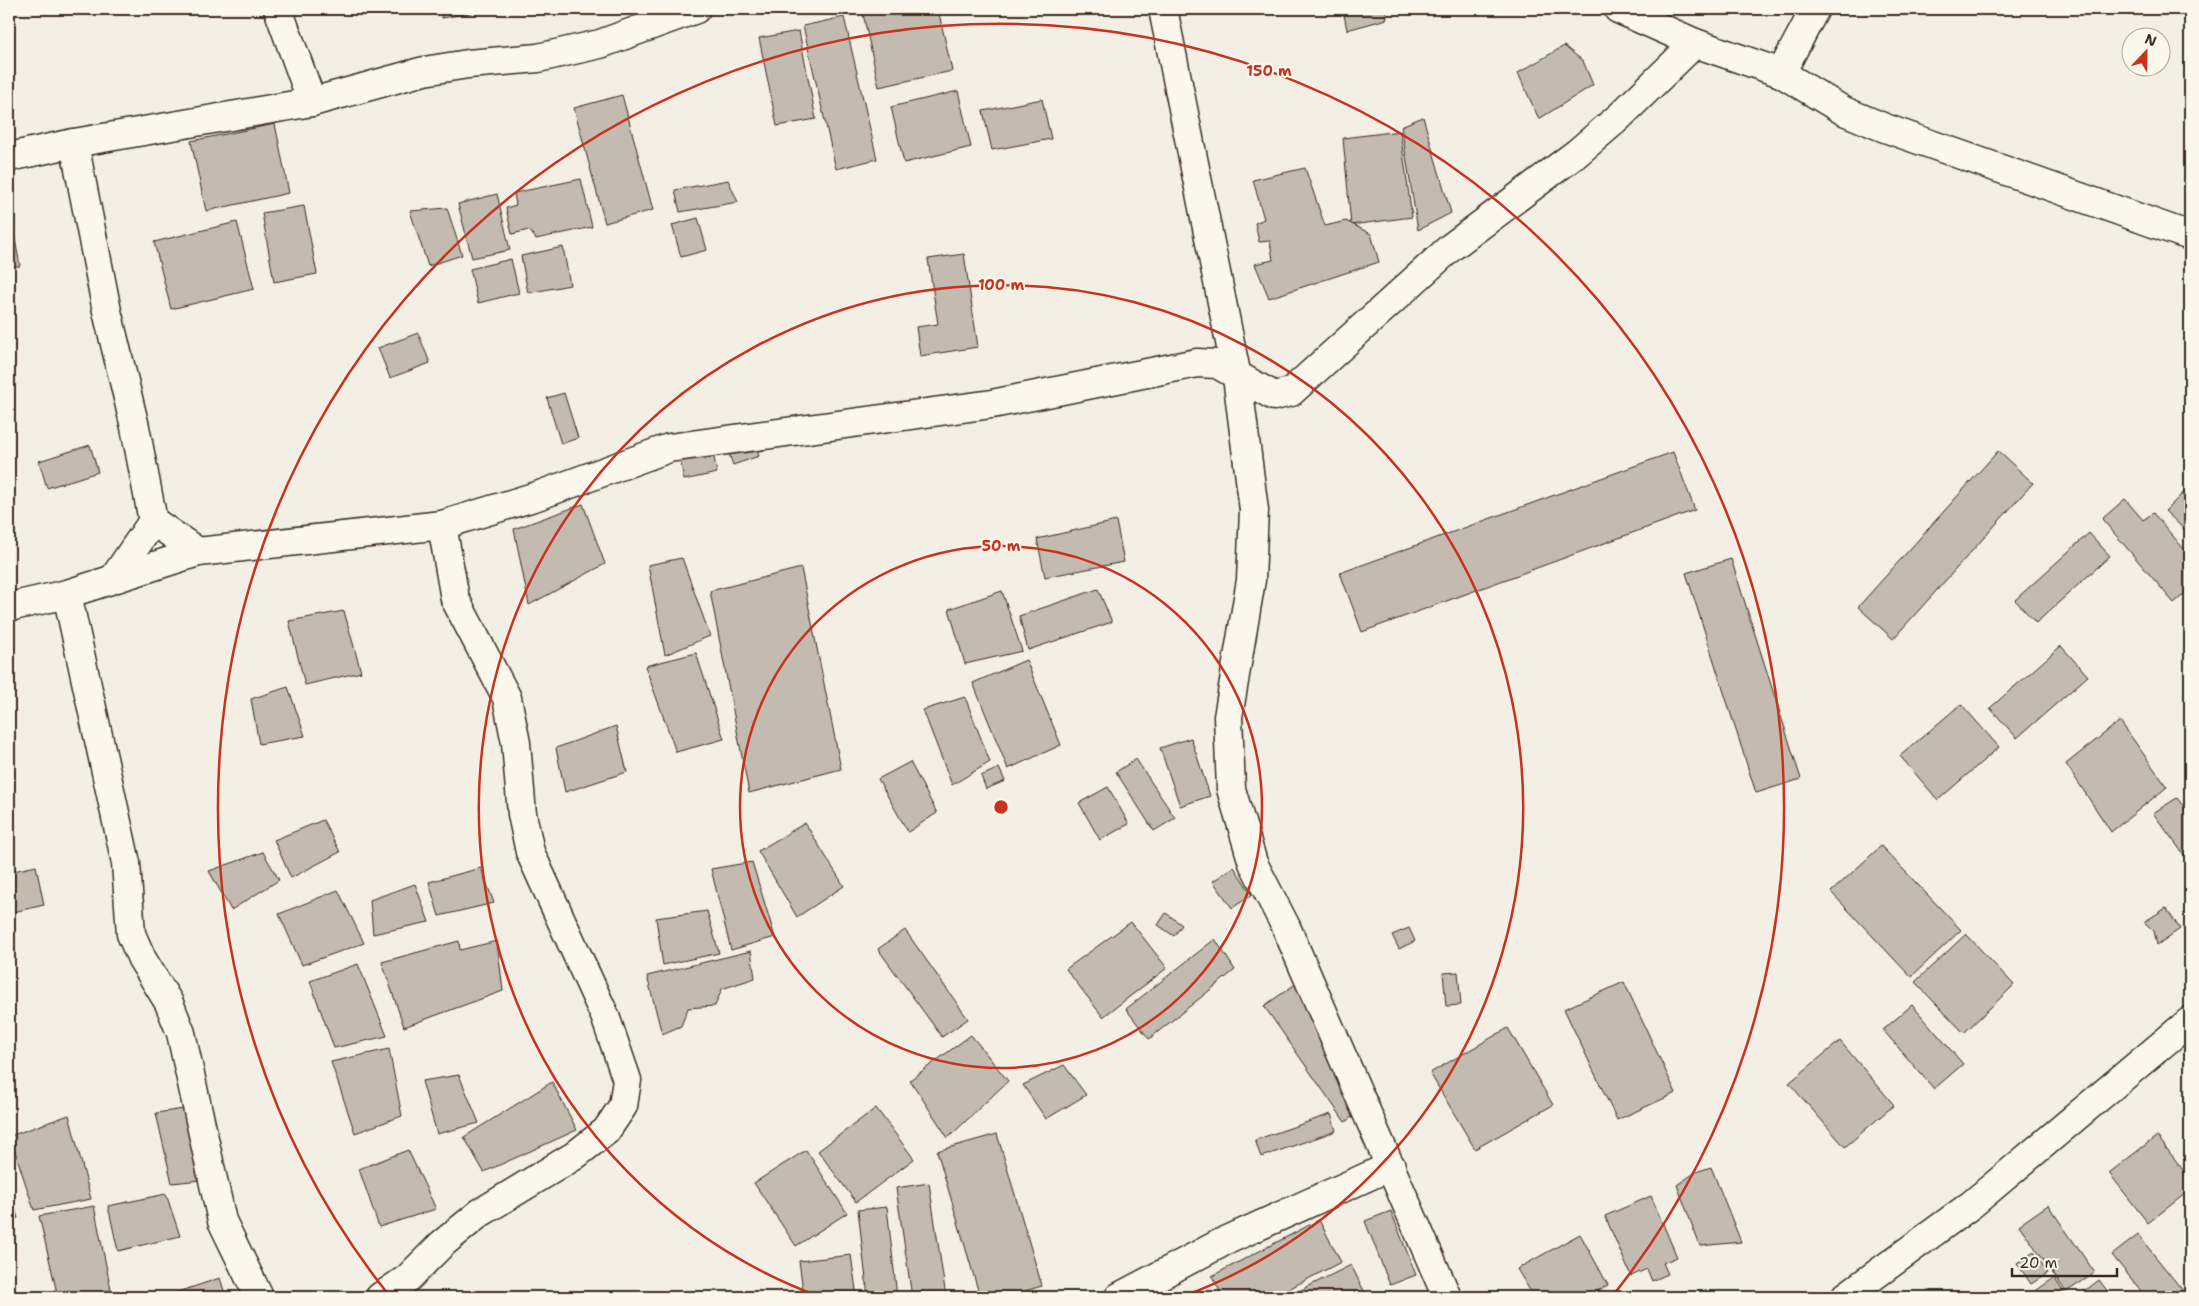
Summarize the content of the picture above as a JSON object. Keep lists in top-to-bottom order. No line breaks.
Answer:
{"scale_bar":"20 m","north":"top","rings":["150 m","100 m","50 m"]}
